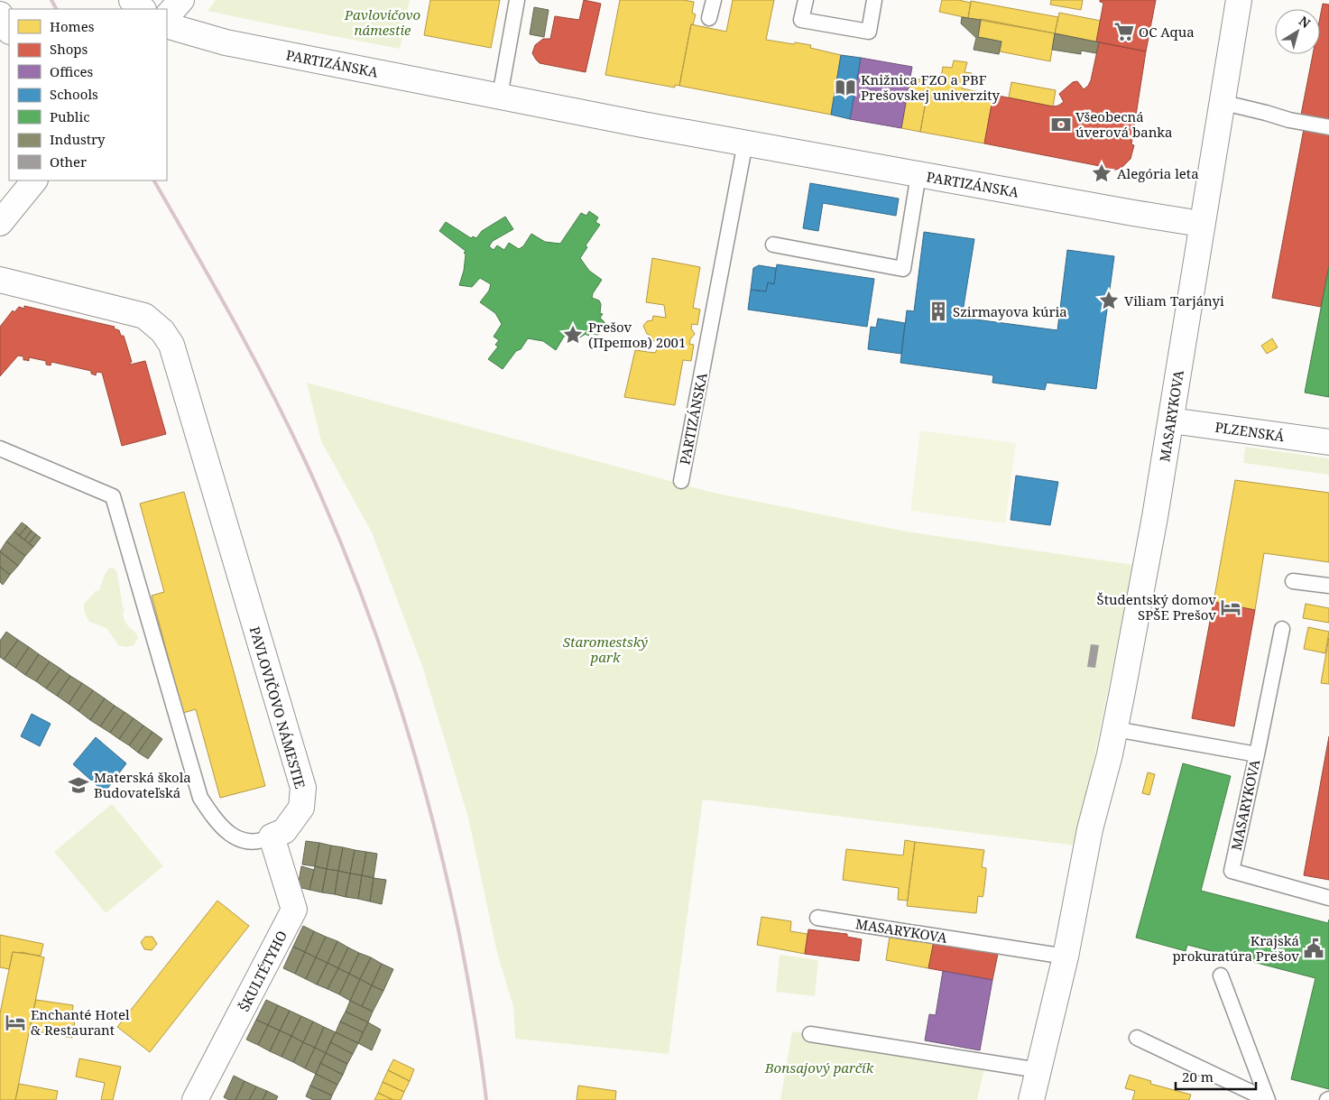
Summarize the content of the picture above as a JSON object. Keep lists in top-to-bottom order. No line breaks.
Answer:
{"streets":{"street":["PARTIZÁNSKA","MASARYKOVA","PLZENSKÁ","PAVLOVIČOVO NÁMESTIE","ŠKULTÉTYHO"]},"crossings":[["PARTIZÁNSKA","MASARYKOVA"],["MASARYKOVA","PLZENSKÁ"],["PAVLOVIČOVO NÁMESTIE","ŠKULTÉTYHO"]],"parks":["Pavlovičovo námestie","Staromestský park","Bonsajový parčík"],"places":{"supermarket":["OC Aqua"],"library":["Knižnica FZO a PBF Prešovskej univerzity"],"bank":["Všeobecná úverová banka"],"place":["Alegória leta","Viliam Tarjányi","Prešov (Прешов) 2001"],"building":["Szirmayova kúria"],"hotel":["Študentský domov SPŠE Prešov","Enchanté Hotel & Restaurant"],"school or university":["Materská škola Budovateľská"],"public building":["Krajská prokuratúra Prešov"]},"legend":["Homes","Shops","Offices","Schools","Public","Industry","Other"],"scale_bar":"20 m","north":"top right"}
